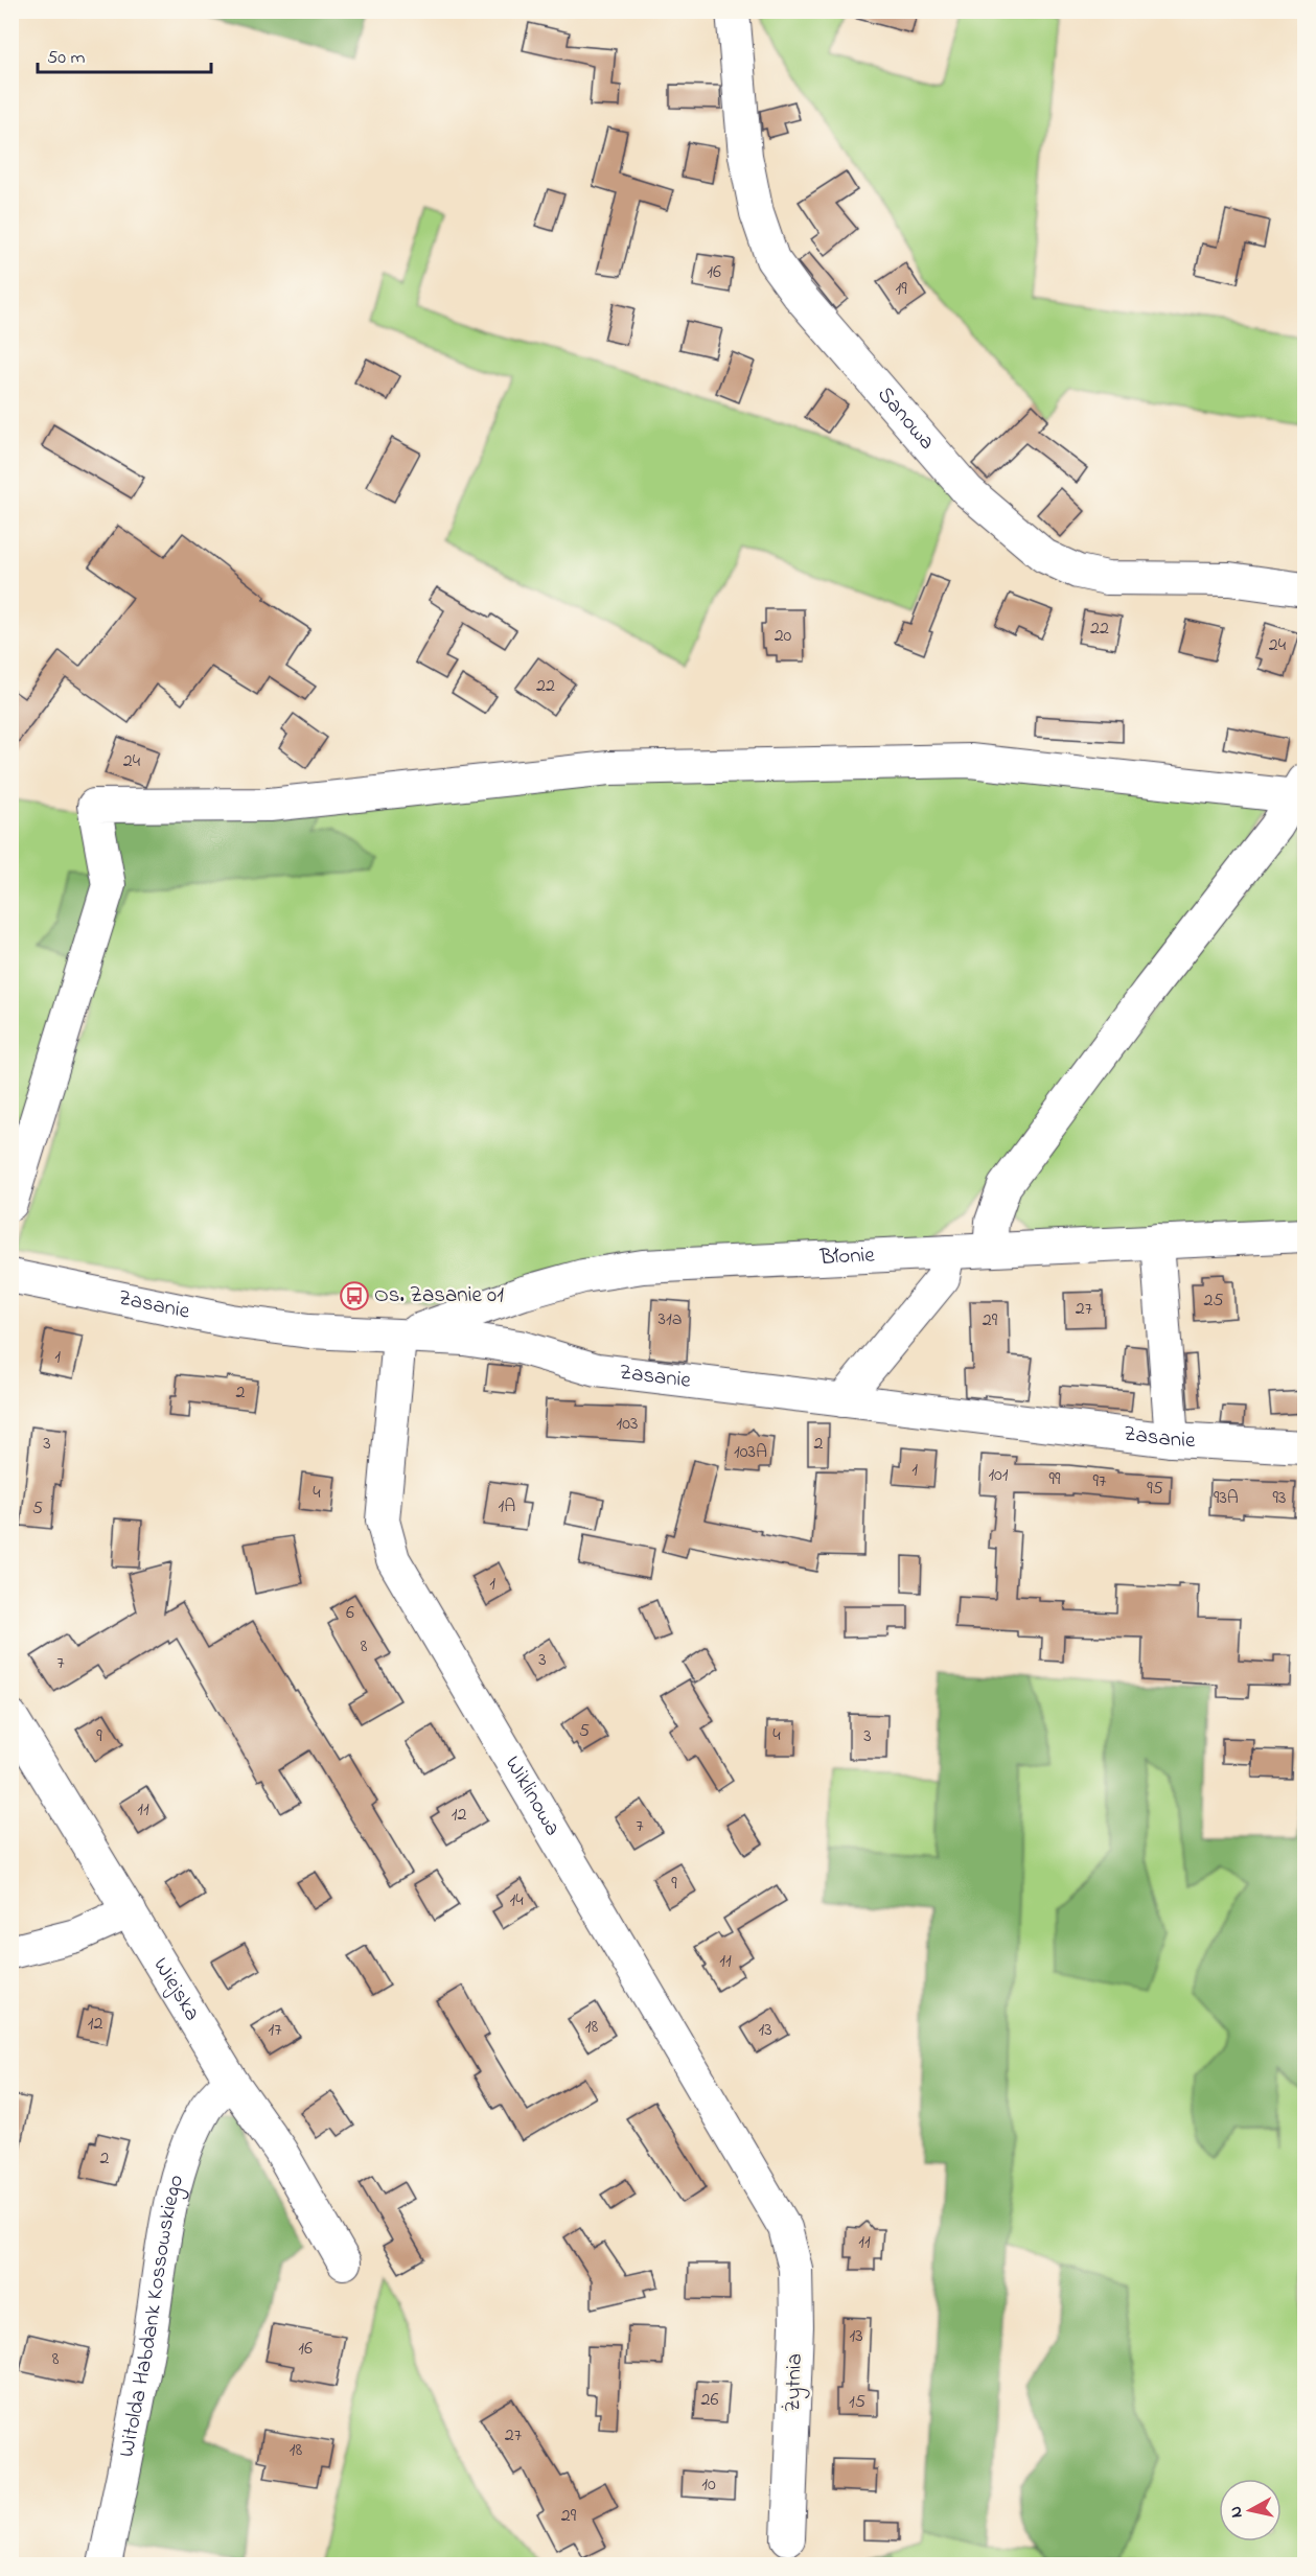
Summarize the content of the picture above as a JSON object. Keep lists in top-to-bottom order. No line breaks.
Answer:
{"streets":{"street":["Sanowa","Błonie","Zasanie","Wiklinowa","Wiejska","Witolda Habdank Kossowskiego","Żytnia"]},"crossings":[["Błonie","Zasanie"],["Błonie","Wiklinowa"],["Zasanie","Wiklinowa"],["Wiklinowa","Żytnia"],["Wiejska","Witolda Habdank Kossowskiego"]],"places":{"bus stop":["Os. Zasanie 01"]},"house_numbers":["16","19","22","20","24","22","24","25","27","31a","29","1","2","103","3","2","103A","1","101","99","97","95","4","93A","93","1A","5","1","6","8","3","7","5","4","9","3","11","12","7","9","14","11","12","18","17","13","2","11","13","16","8","26","15","27","18","10","29"],"scale_bar":"50 m","north":"left"}
